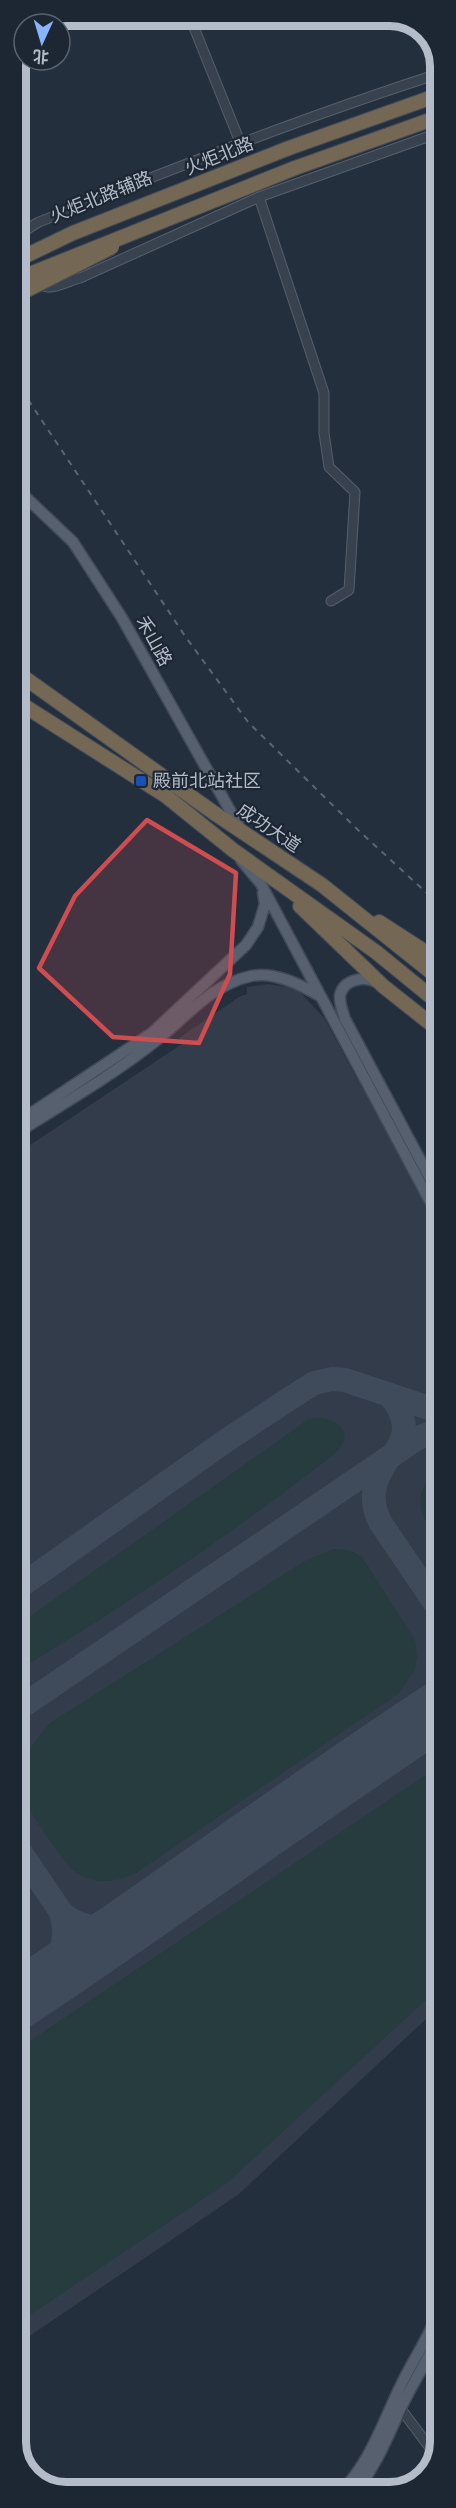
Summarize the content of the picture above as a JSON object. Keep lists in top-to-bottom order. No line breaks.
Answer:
{"streets":{"highway":["火炬北路","成功大道"],"main road":["禾山路"],"street":["火炬北路辅路"]},"crossings":[["禾山路","成功大道"]],"places":{"transit":["殿前北站社区"]},"north":"bottom"}
